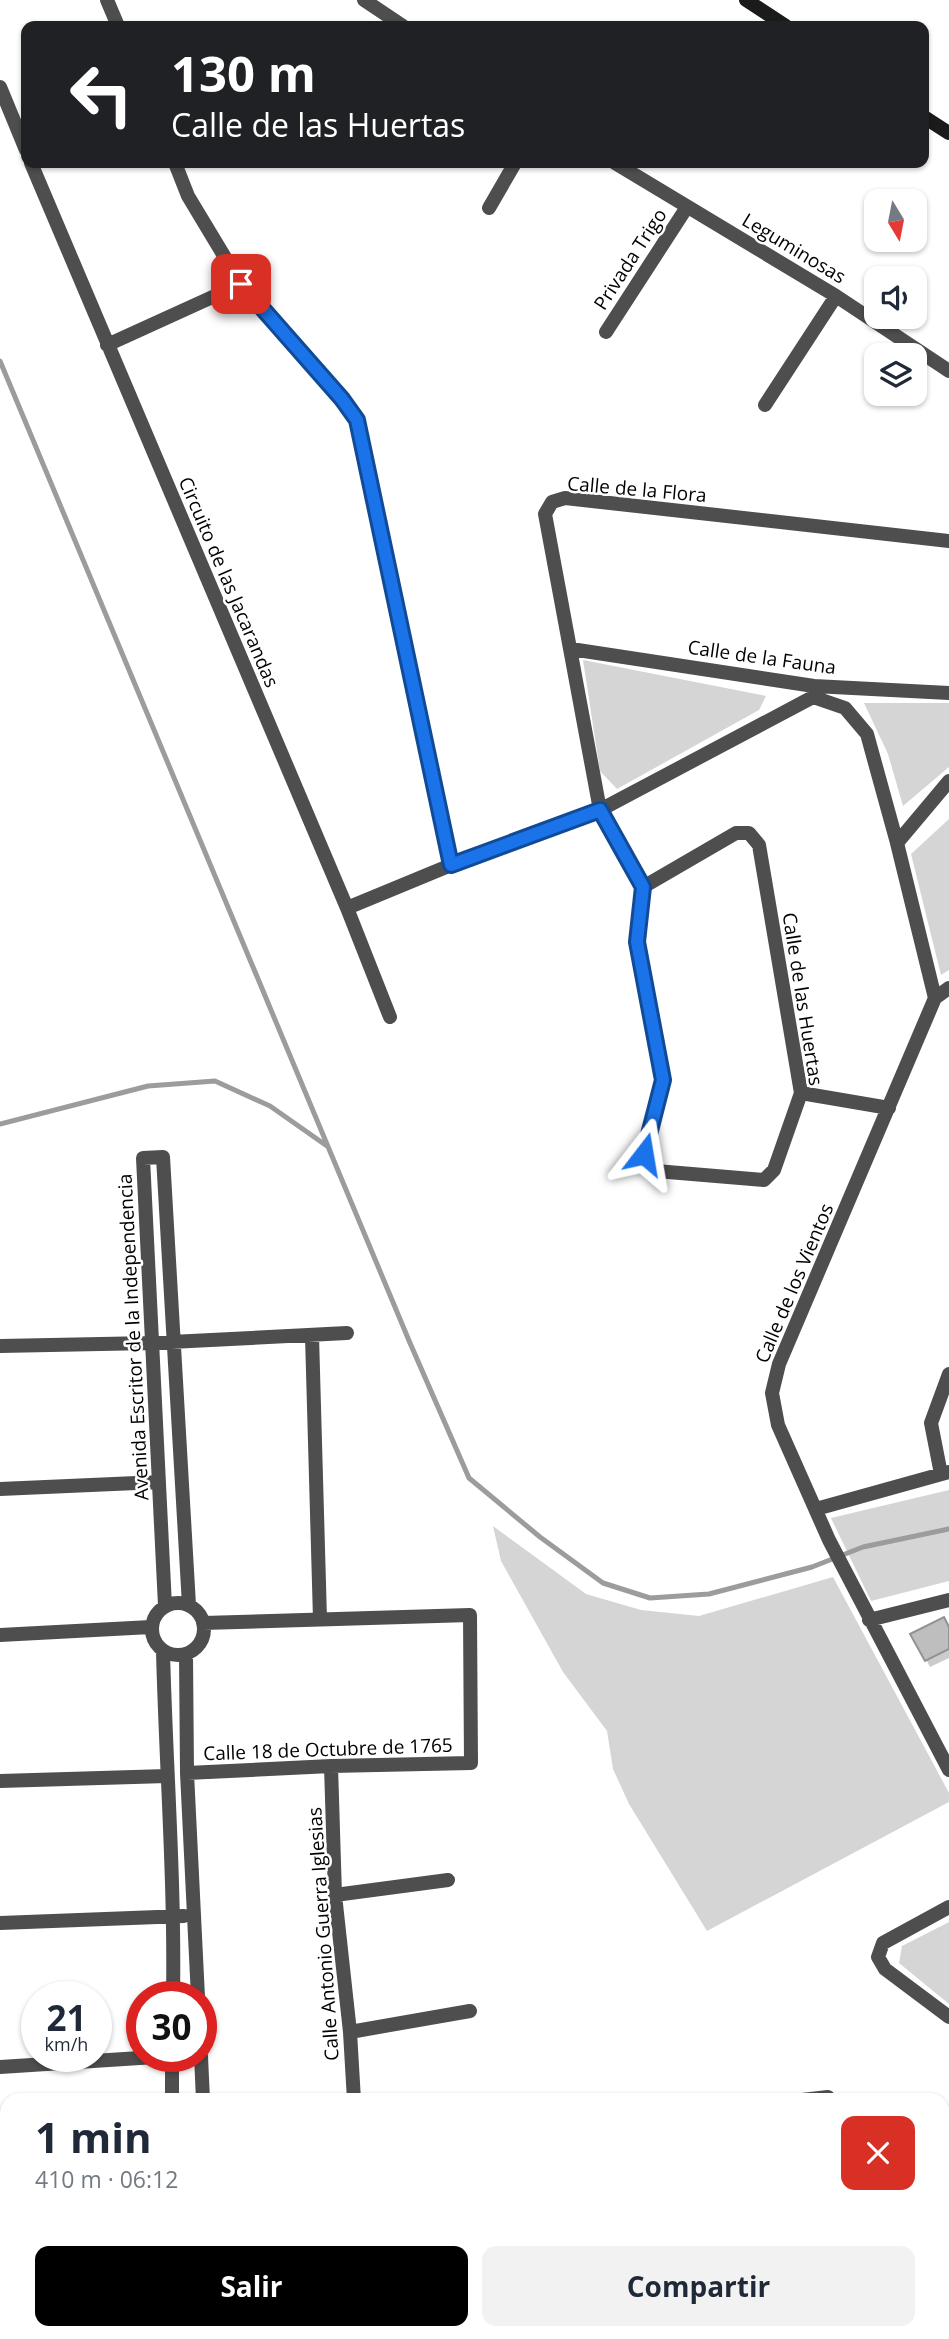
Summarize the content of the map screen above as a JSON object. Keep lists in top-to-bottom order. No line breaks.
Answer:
{"streets":{"street":["Leguminosas","Privada Trigo","Calle de la Flora","Circuito de las Jacarandas","Calle de la Fauna","Calle de las Huertas","Calle de los Vientos","Avenida Escritor de la Independencia","Calle 18 de Octubre de 1765","Calle Antonio Guerra Iglesias"]},"crossings":[["Leguminosas","Privada Trigo"],["Calle de la Flora","Calle de la Fauna"],["Calle 18 de Octubre de 1765","Calle Antonio Guerra Iglesias"]],"north":"bottom","page":{"turn":["130 m","Calle de las Huertas"],"speed":"21 km/h","limit":"30","heading":["1 min","410 m · 06:12"],"buttons":["Salir","Compartir"]}}
